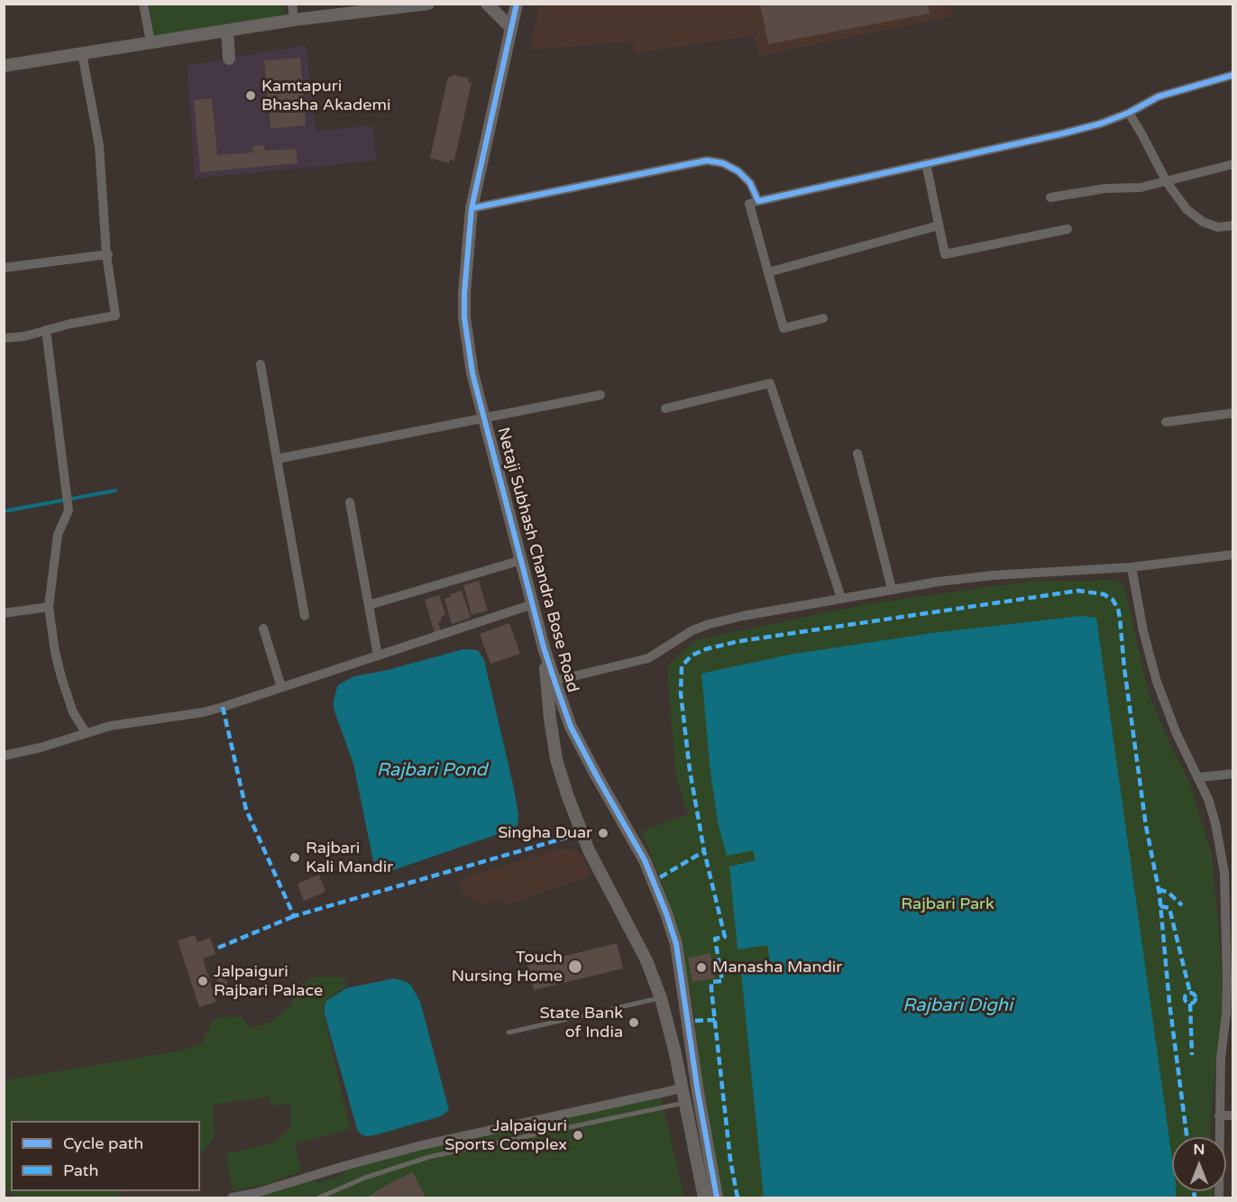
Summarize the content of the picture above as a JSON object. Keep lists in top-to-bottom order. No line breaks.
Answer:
{"streets":{"street":["Netaji Subhash Chandra Bose Road"]},"water":["Rajbari Pond","Rajbari Dighi"],"parks":["Rajbari Park"],"places":["Kamtapuri Bhasha Akademi","Singha Duar","Rajbari Kali Mandir","Touch Nursing Home","Manasha Mandir","Jalpaiguri Rajbari Palace","State Bank of India","Jalpaiguri Sports Complex"],"legend":["Cycle path","Path"],"north":"top"}
